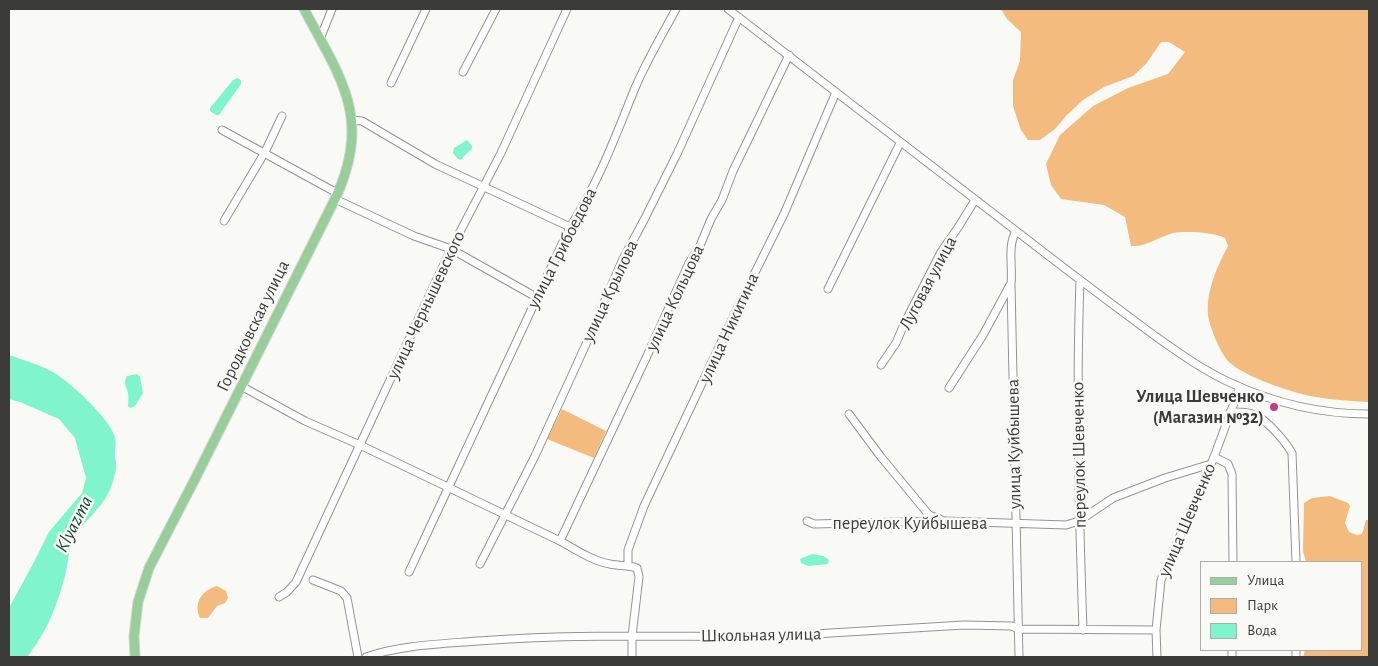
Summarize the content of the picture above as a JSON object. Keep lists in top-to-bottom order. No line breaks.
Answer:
{"streets":{"main road":["Городковская улица"],"street":["улица Грибоедова","Луговая улица","улица Крылова","улица Кольцова","улица Чернышевского","улица Никитина","улица Куйбышева","переулок Шевченко","улица Шевченко","переулок Куйбышева","Школьная улица"]},"crossings":[["улица Куйбышева","переулок Куйбышева"],["улица Куйбышева","Школьная улица"],["переулок Шевченко","переулок Куйбышева"],["переулок Шевченко","Школьная улица"],["улица Шевченко","переулок Куйбышева"],["улица Шевченко","Школьная улица"]],"water":["Klyazma"],"places":["Улица Шевченко (Магазин №32)"],"legend":["Улица","Парк","Вода"]}
